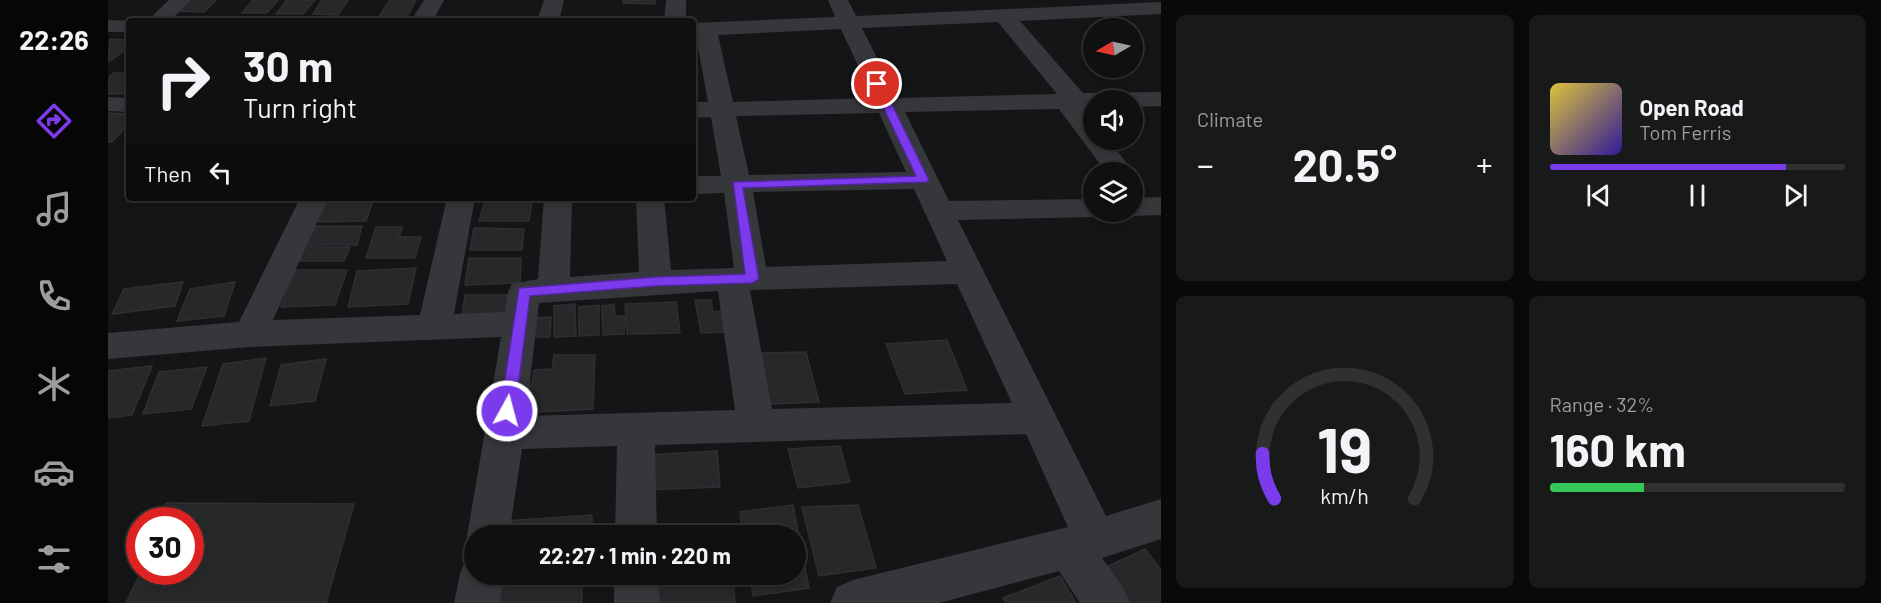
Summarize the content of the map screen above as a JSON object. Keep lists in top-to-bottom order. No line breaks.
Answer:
{"north":"left","page":{"tabs":"22:26","tile":["Climate",["Range · 32%","160 km"]],"turn":["30 m","Turn right"],"song":["Open Road","Tom Ferris"],"heat":["−","20.5°","+"],"then":"Then","limit":"30","trip":"22:27 · 1 min · 220 m","gauge":["19","km/h"]}}
